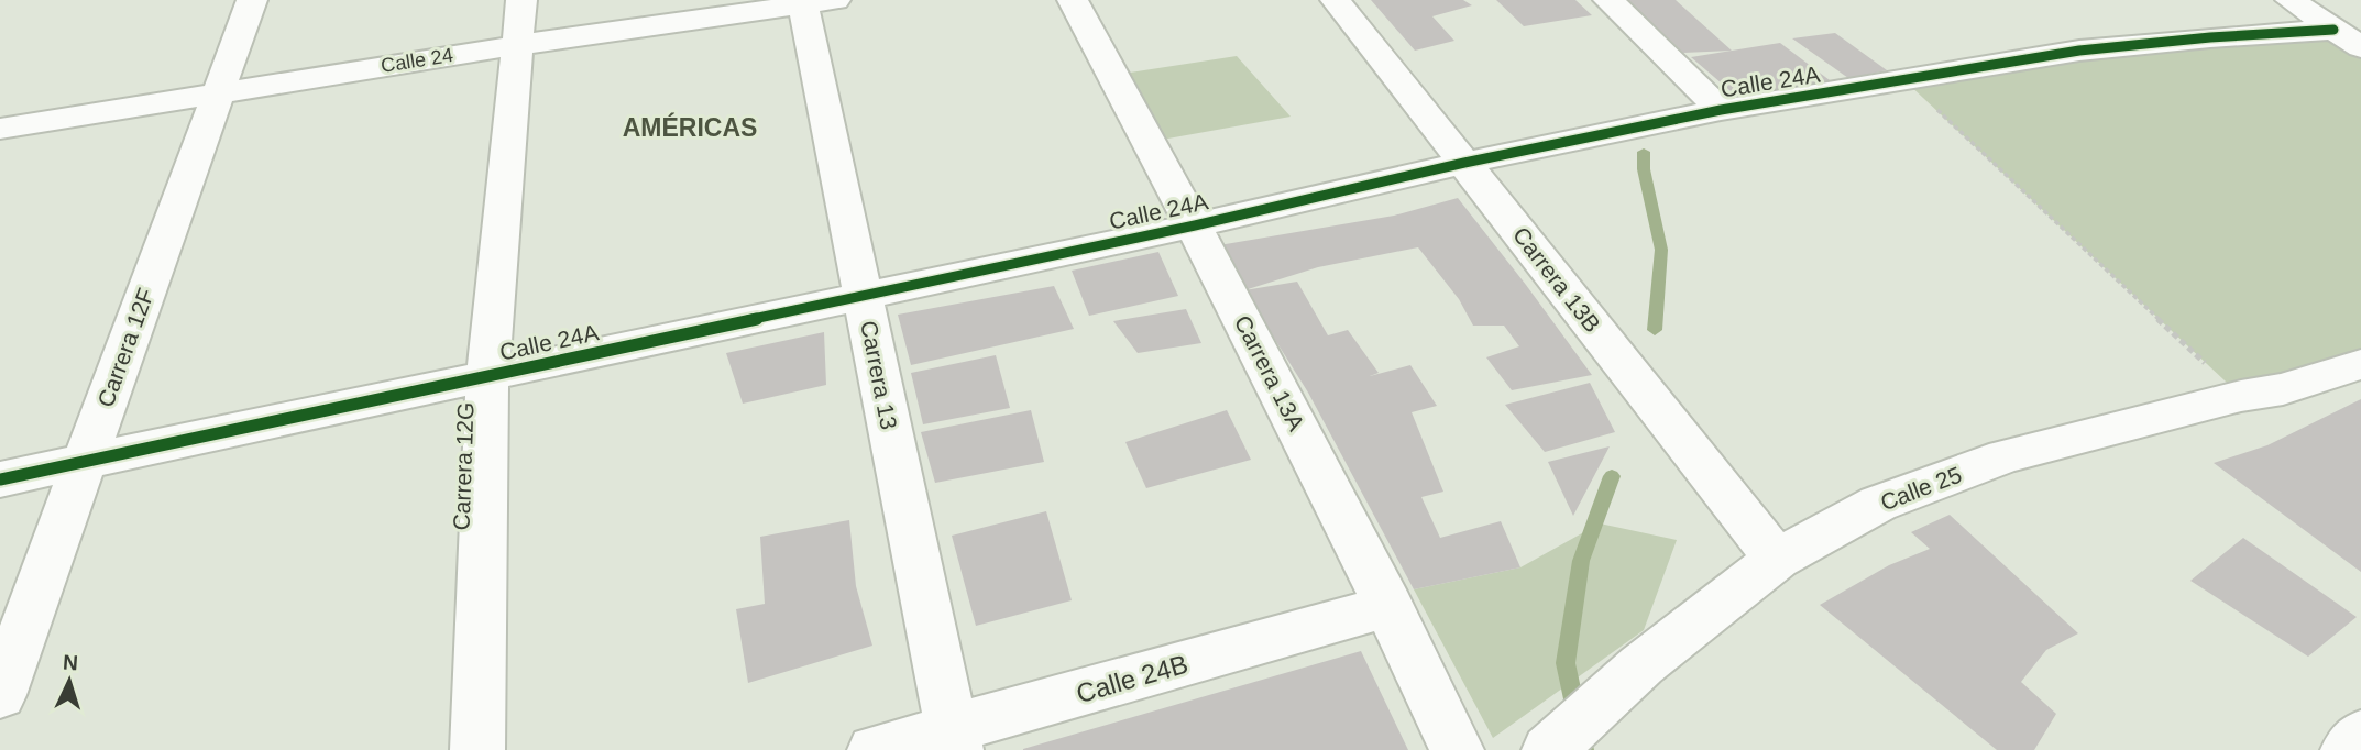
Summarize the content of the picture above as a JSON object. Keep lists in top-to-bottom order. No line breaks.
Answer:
{"streets":{"street":["Calle 24","Calle 24A","Carrera 13B","Carrera 12F","Carrera 13A","Carrera 13","Carrera 12G","Calle 25","Calle 24B"]},"crossings":[["Calle 24","Carrera 12F"],["Calle 24","Carrera 13"],["Calle 24","Carrera 12G"],["Calle 24A","Carrera 13B"],["Calle 24A","Carrera 12F"],["Calle 24A","Carrera 13A"],["Calle 24A","Carrera 13"],["Calle 24A","Carrera 12G"],["Carrera 13B","Calle 25"],["Carrera 13A","Calle 24B"],["Carrera 13","Calle 24B"]],"districts":["AMÉRICAS"],"north":"top"}
